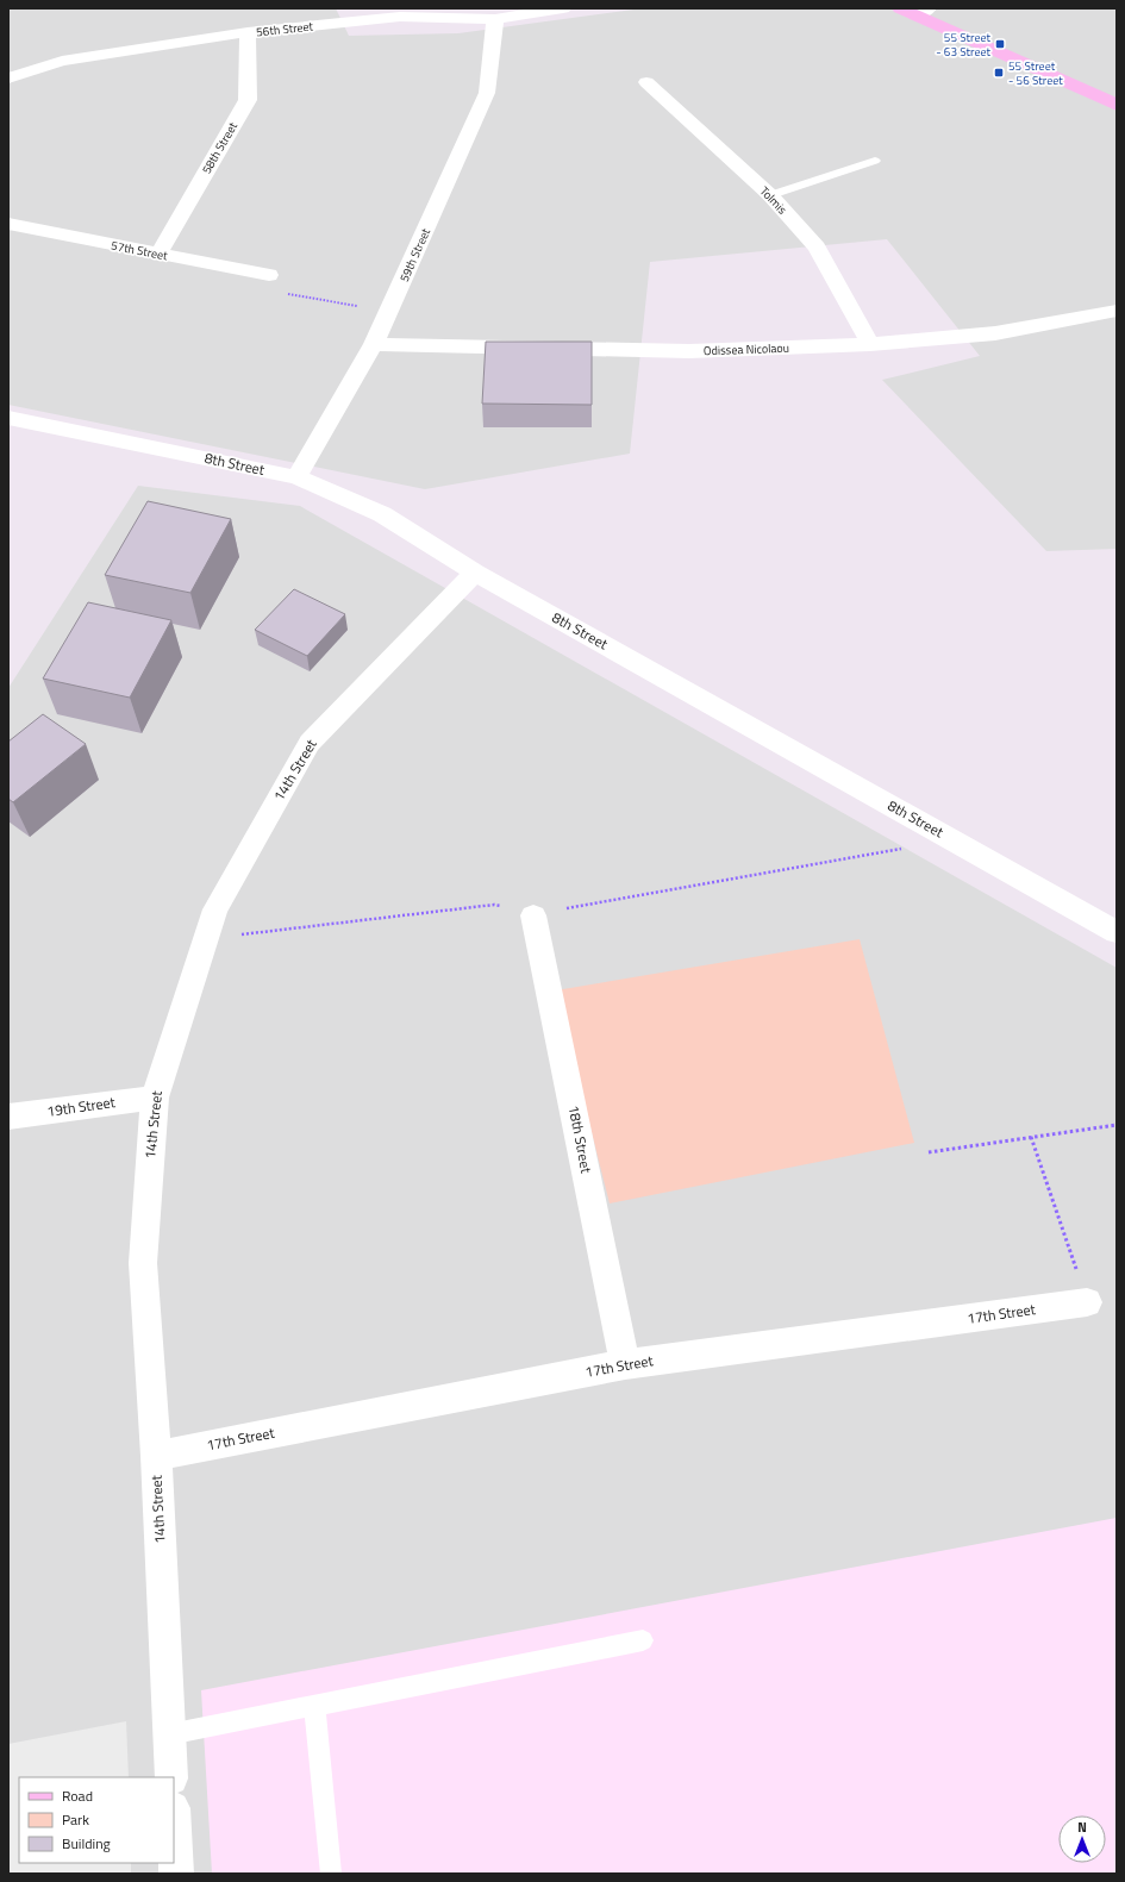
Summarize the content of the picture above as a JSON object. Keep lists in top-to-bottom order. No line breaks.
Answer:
{"streets":{"street":["56th Street","58th Street","Tolmis","57th Street","59th Street","Odissea Nicolaou","8th Street","14th Street","19th Street","18th Street","17th Street"]},"crossings":[["56th Street","58th Street"],["56th Street","59th Street"],["58th Street","57th Street"],["Tolmis","Odissea Nicolaou"],["59th Street","Odissea Nicolaou"],["59th Street","8th Street"],["8th Street","14th Street"],["14th Street","19th Street"],["14th Street","17th Street"],["18th Street","17th Street"]],"places":{"transit":["55 Street - 63 Street","55 Street - 56 Street"]},"legend":["Road","Park","Building"],"north":"top"}
